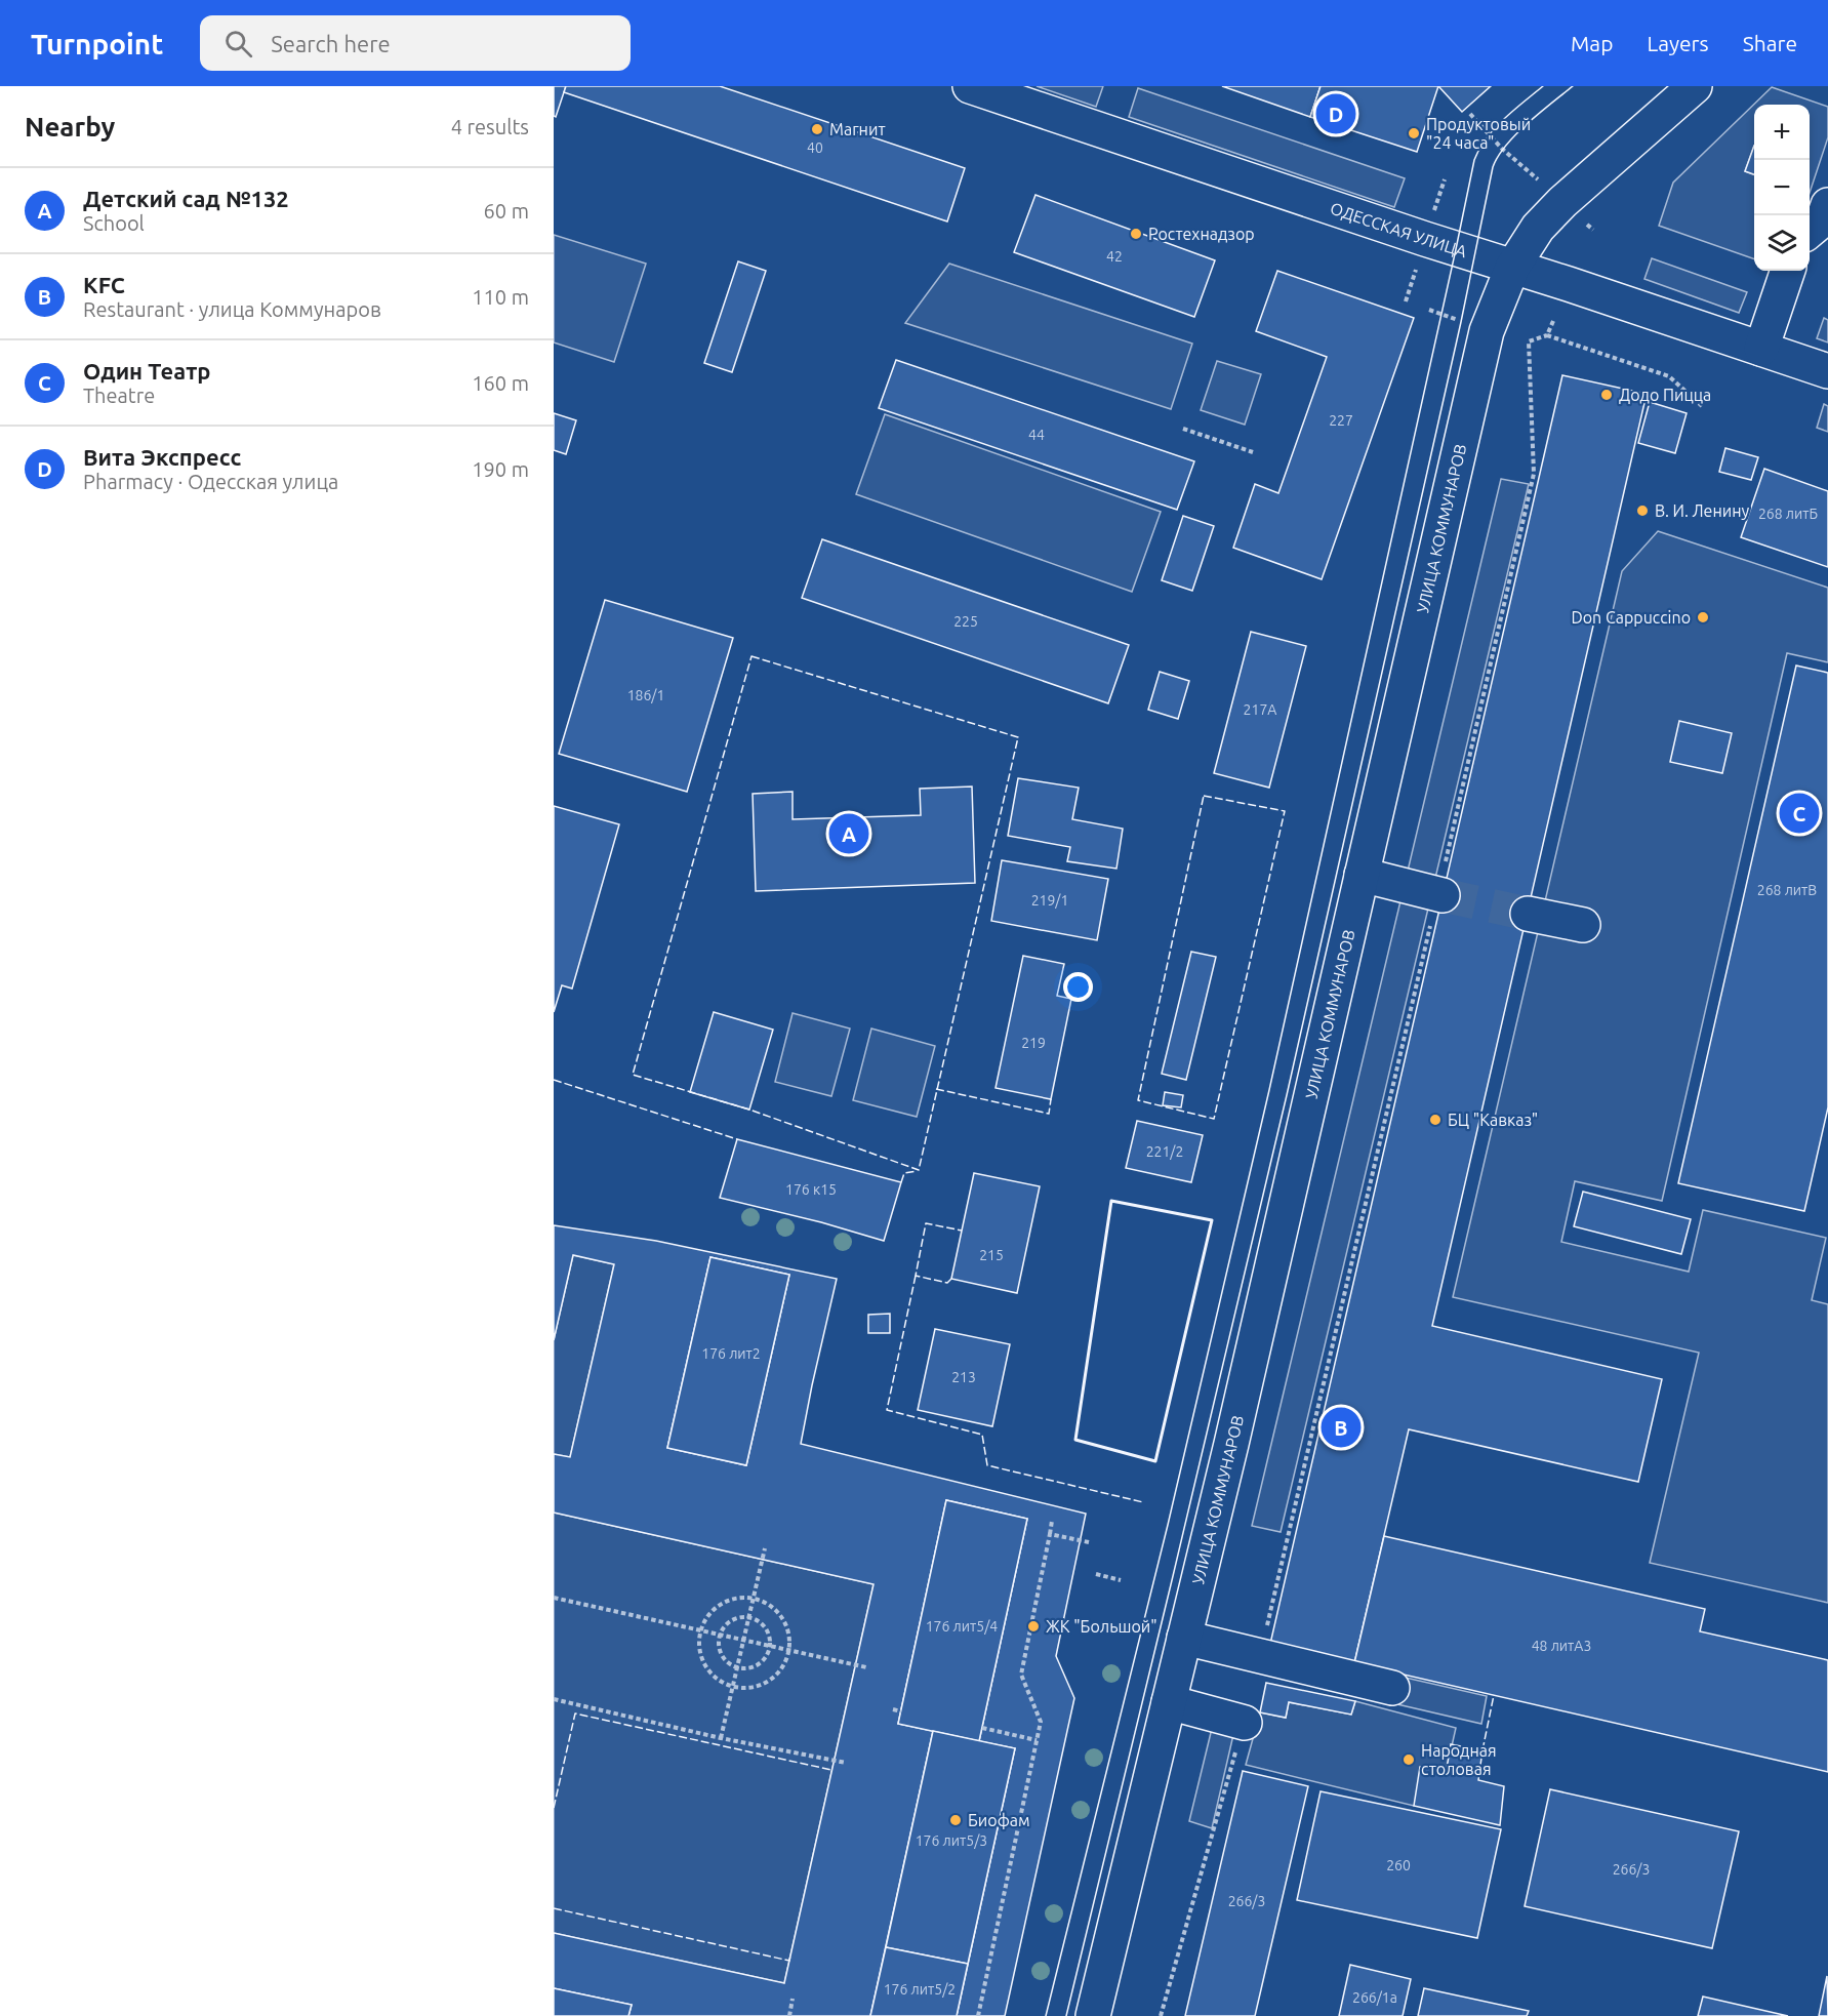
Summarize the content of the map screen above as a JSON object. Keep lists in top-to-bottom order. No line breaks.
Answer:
{"streets":{"main road":["ОДЕССКАЯ УЛИЦА","УЛИЦА КОММУНАРОВ"]},"crossings":[["ОДЕССКАЯ УЛИЦА","УЛИЦА КОММУНАРОВ"]],"places":["Магнит","Продуктовый \"24 часа\"","Ростехнадзор","Додо Пицца","В. И. Ленину","Don Cappuccino","БЦ \"Кавказ\"","ЖК \"Большой\"","Народная столовая","Биофам"],"house_numbers":["40","42","227","44","268 литБ","225","186/1","217А","268 литВ","219/1","219","221/2","176 к15","215","176 лит2","213","176 лит5/4","48 литА3","176 лит5/3","260","266/3","266/3","176 лит5/2","266/1а"],"page":{"header":"Turnpoint","search":"Search here","nav":["Map","Layers","Share"],"heading":["Nearby","4 results"],"pins":["D","C","A","B"],"map_buttons":["+","−"],"list":[{"mark":"A","name":"Детский сад №132","note":"School","value":"60 m"},{"mark":"B","name":"KFC","note":"Restaurant · улица Коммунаров","value":"110 m"},{"mark":"C","name":"Один Театр","note":"Theatre","value":"160 m"},{"mark":"D","name":"Вита Экспресс","note":"Pharmacy · Одесская улица","value":"190 m"}]}}
